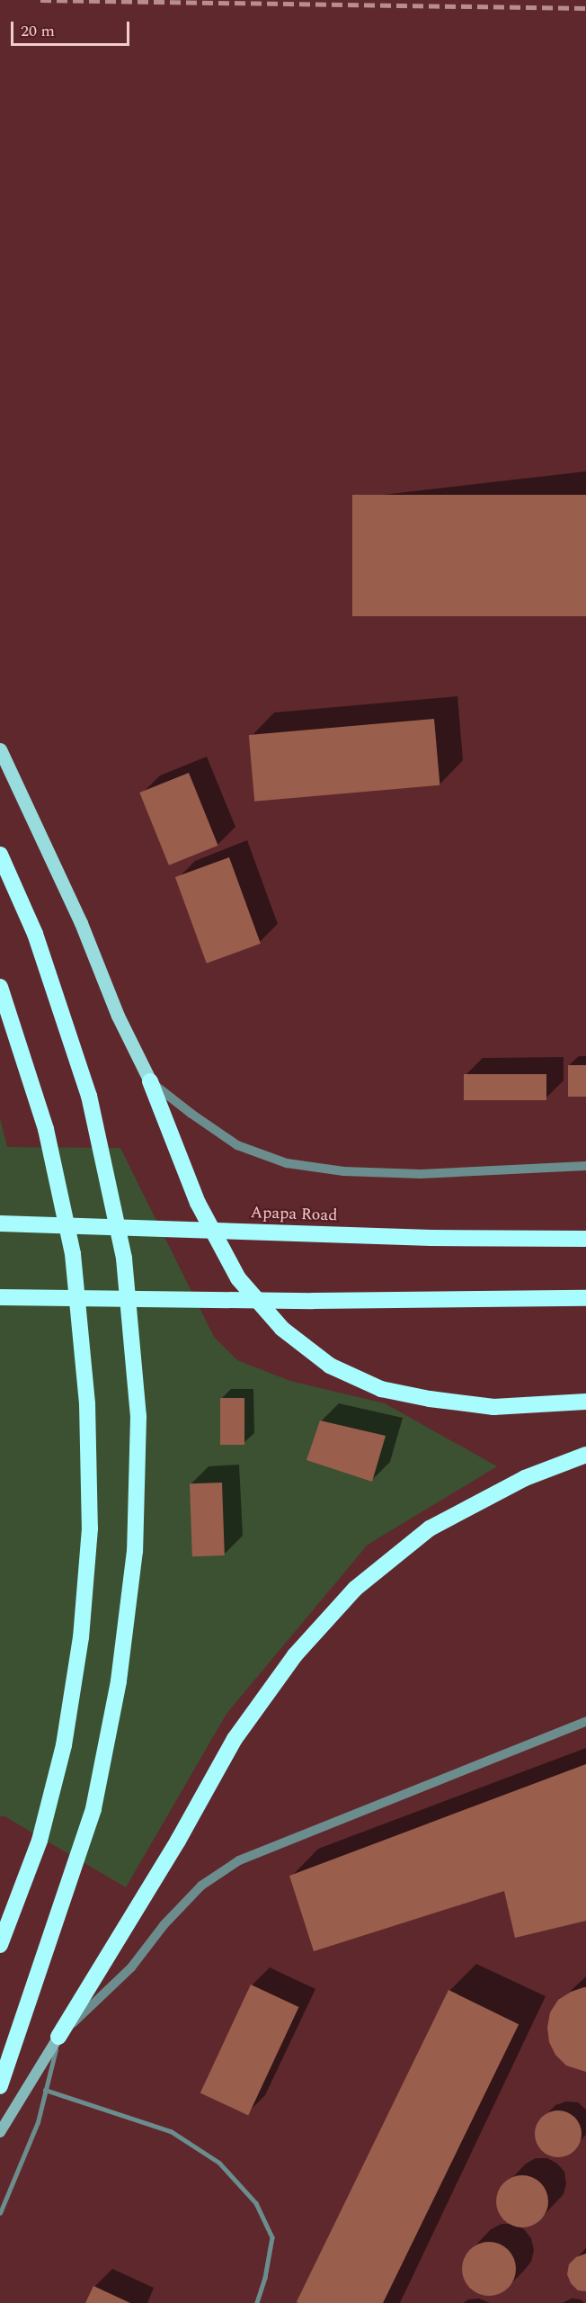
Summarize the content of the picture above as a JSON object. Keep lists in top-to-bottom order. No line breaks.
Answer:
{"streets":{"highway":["Apapa Road"]},"scale_bar":"20 m"}
